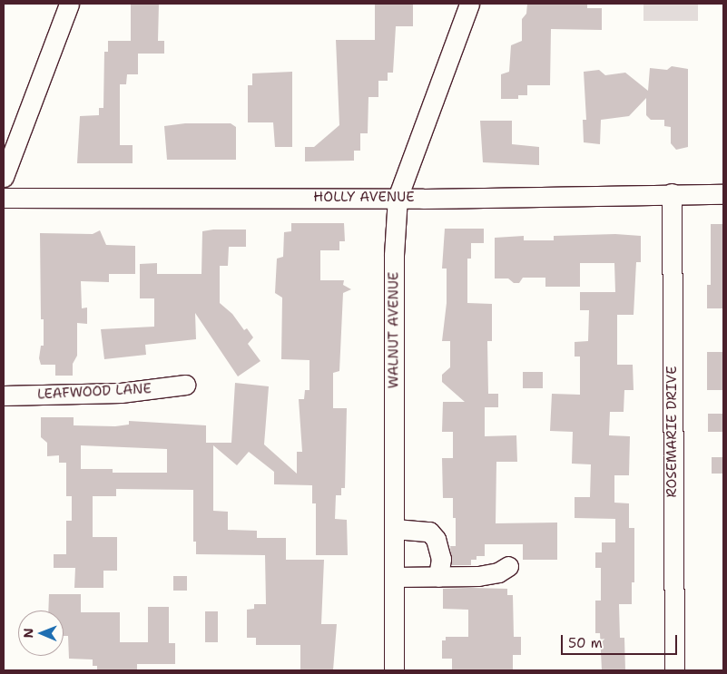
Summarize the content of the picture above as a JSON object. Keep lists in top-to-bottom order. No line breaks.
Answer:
{"streets":{"street":["HOLLY AVENUE","WALNUT AVENUE","LEAFWOOD LANE","ROSEMARIE DRIVE"]},"crossings":[["HOLLY AVENUE","WALNUT AVENUE"],["HOLLY AVENUE","ROSEMARIE DRIVE"]],"scale_bar":"50 m","north":"left"}
